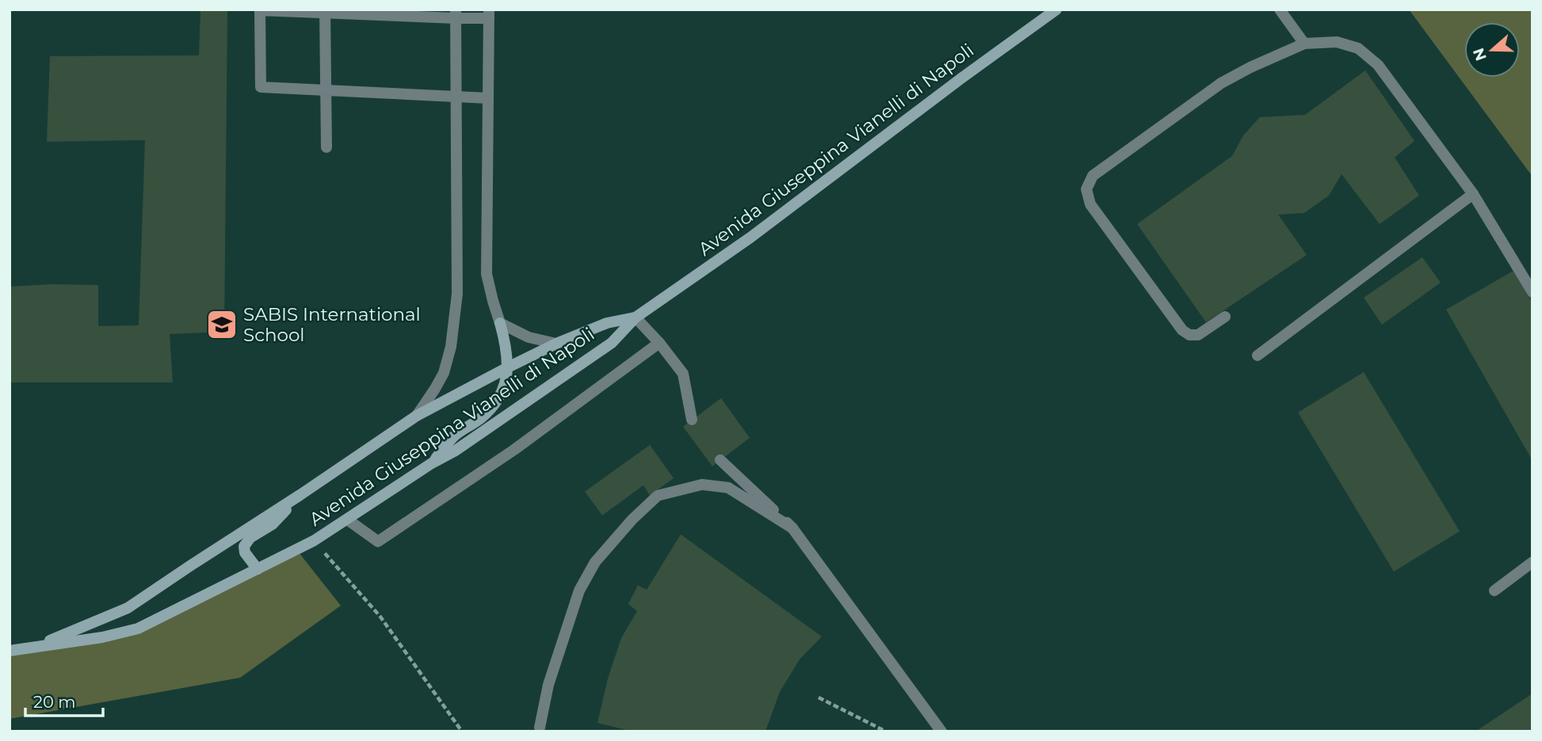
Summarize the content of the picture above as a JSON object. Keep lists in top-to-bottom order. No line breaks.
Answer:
{"streets":{"main road":["Avenida Giuseppina Vianelli di Napoli"]},"places":{"school or university":["SABIS International School"]},"scale_bar":"20 m","north":"left"}
